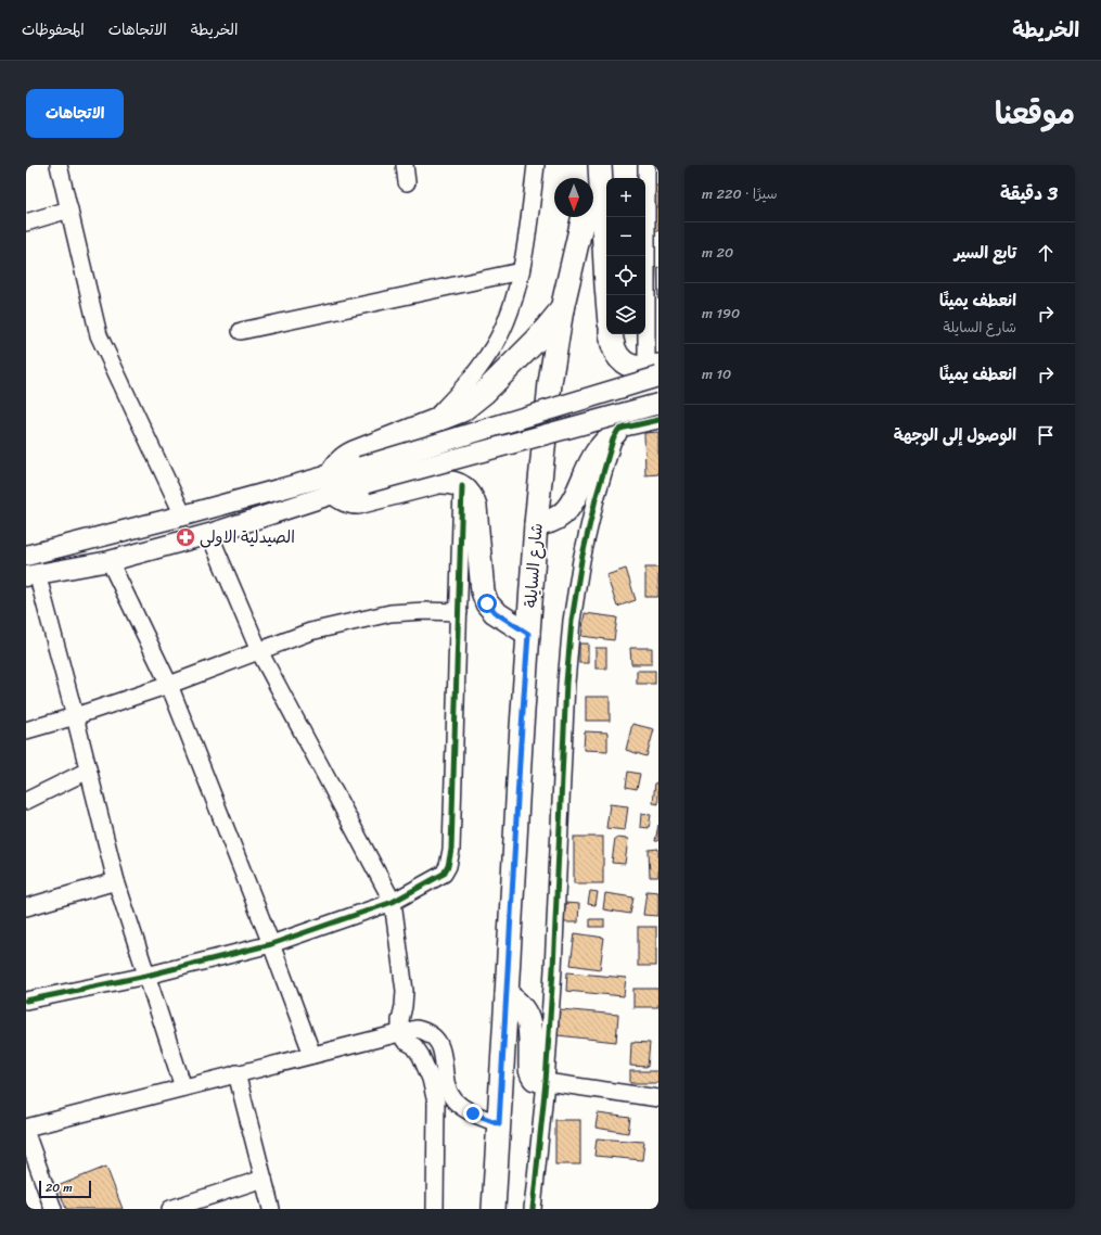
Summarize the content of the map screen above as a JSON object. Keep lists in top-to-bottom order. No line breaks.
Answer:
{"streets":{"main road":["شارع السايلة"]},"places":{"pharmacy":["الصيدلية الاولى"]},"scale_bar":"20 m","north":"bottom","page":{"header":"الخريطة","nav":["الخريطة","الاتجاهات","المحفوظات"],"title":"موقعنا","buttons":"الاتجاهات","heading":["3 دقيقة","سيرًا · 220 m"],"map_buttons":["+","−"],"list":[["تابع السير","20 m"],["انعطف يمينًا","شارع السايلة","190 m"],["انعطف يمينًا","10 m"],"الوصول إلى الوجهة"],"scale":"20 m"}}
